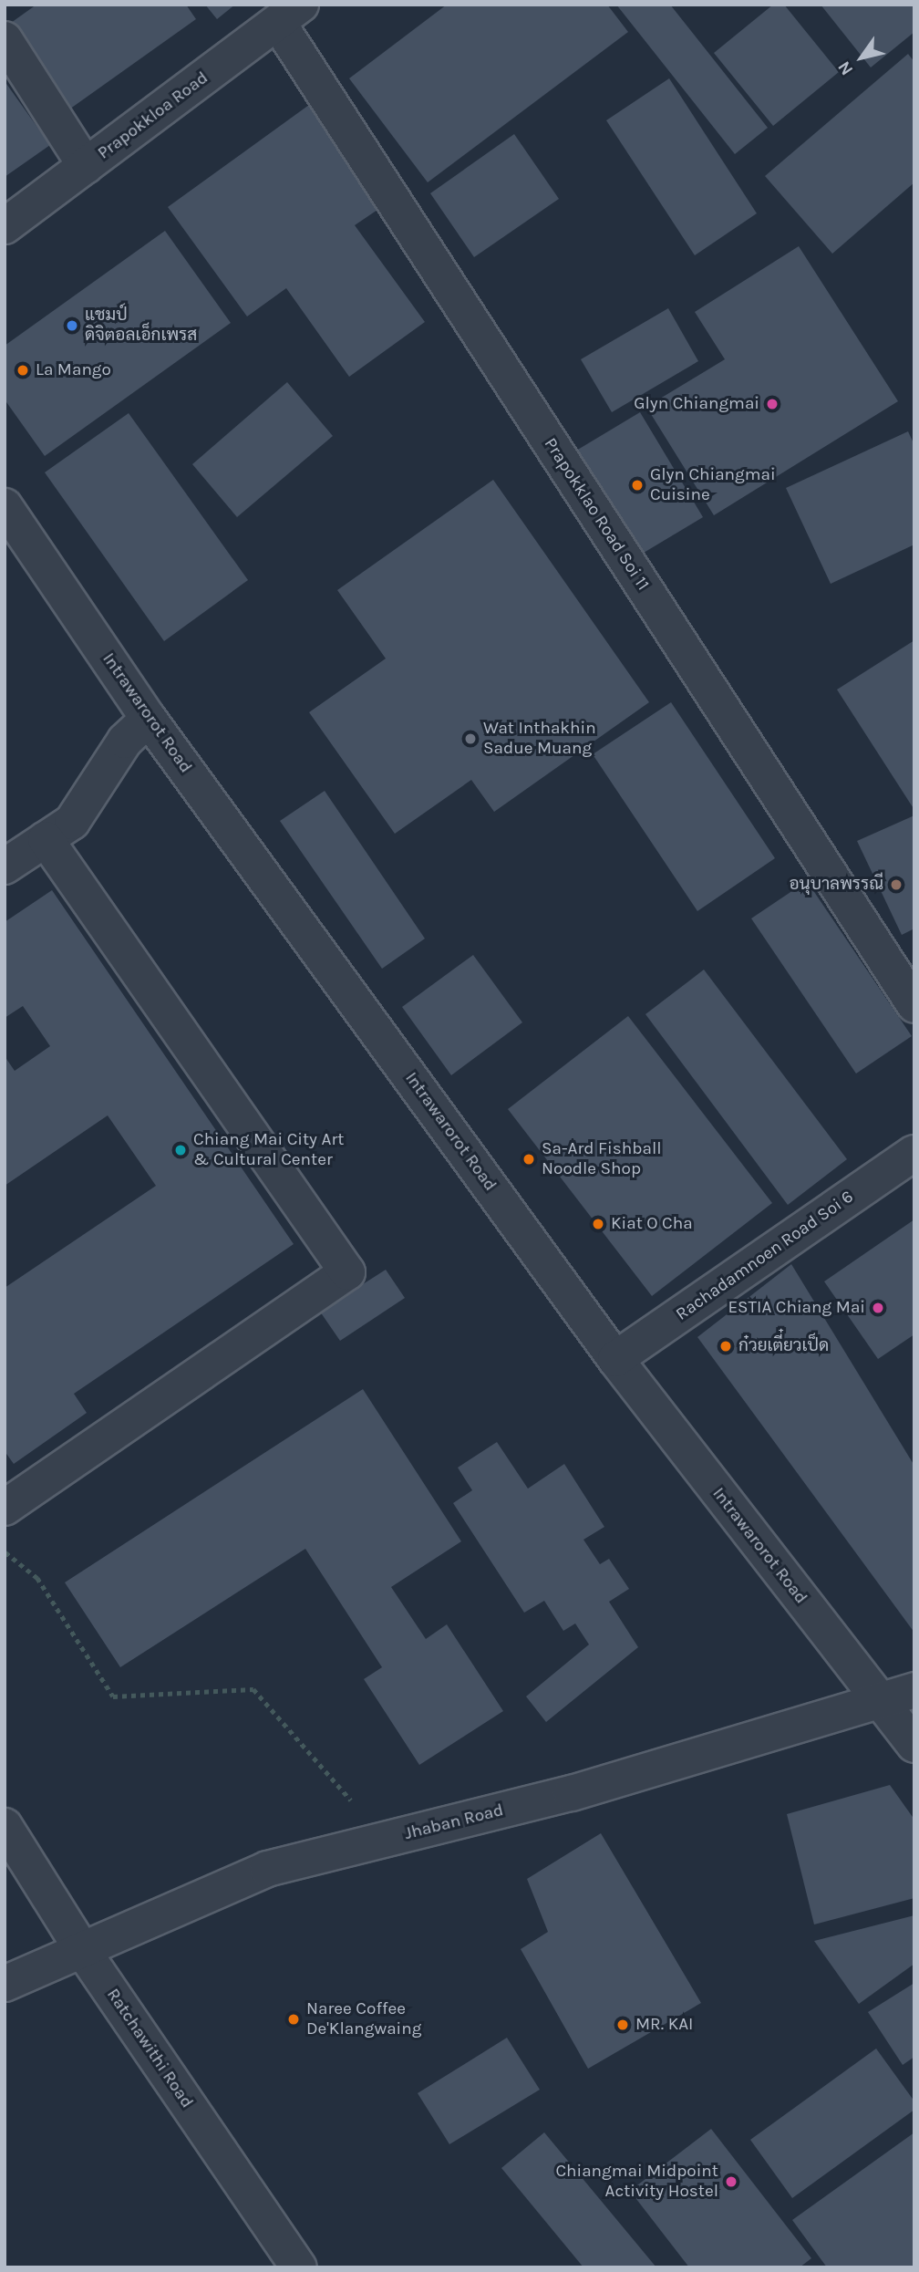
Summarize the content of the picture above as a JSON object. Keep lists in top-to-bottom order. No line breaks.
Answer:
{"streets":{"street":["Prapokkloa Road","Prapokklao Road Soi 11","Intrawarorot Road","Rachadamnoen Road Soi 6","Jhaban Road","Ratchawithi Road"]},"crossings":[["Prapokkloa Road","Prapokklao Road Soi 11"],["Intrawarorot Road","Rachadamnoen Road Soi 6"],["Intrawarorot Road","Jhaban Road"],["Jhaban Road","Ratchawithi Road"]],"places":["แชมป์ ดิจิตอลเอ็กเพรส","La Mango","Glyn Chiangmai","Glyn Chiangmai Cuisine","Wat Inthakhin Sadue Muang","อนุบาลพรรณี","Chiang Mai City Art & Cultural Center","Sa-Ard Fishball Noodle Shop","Kiat O Cha","ESTIA Chiang Mai","ก๋วยเตี๋ยวเป็ด","Naree Coffee De'Klangwaing","MR. KAI","Chiangmai Midpoint Activity Hostel"],"north":"bottom left"}
